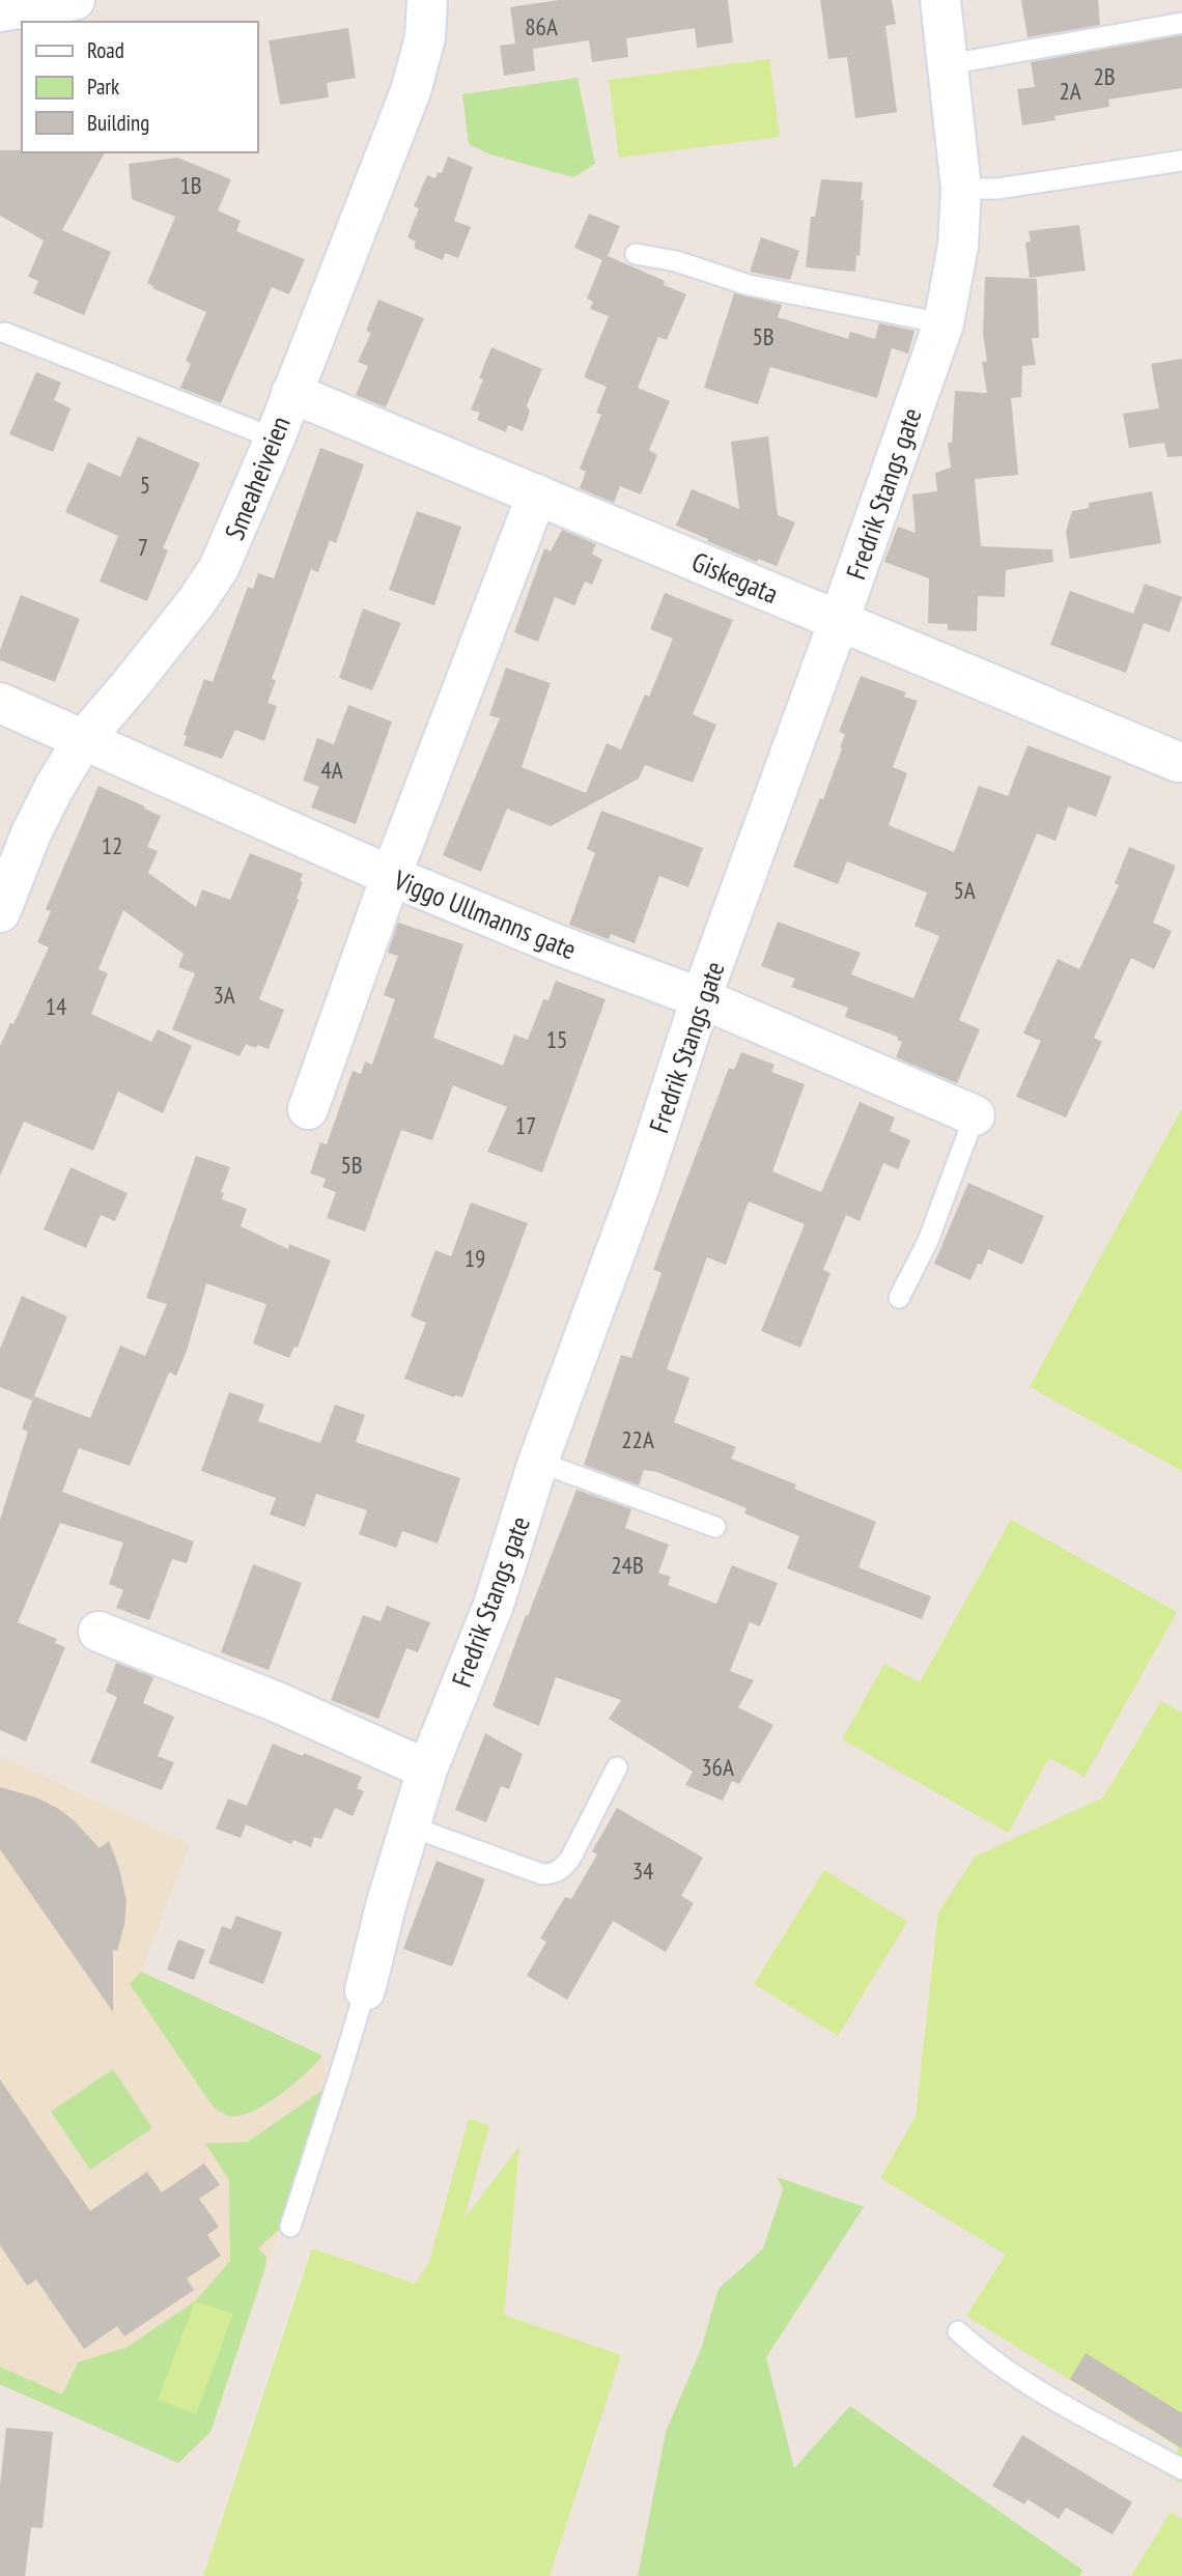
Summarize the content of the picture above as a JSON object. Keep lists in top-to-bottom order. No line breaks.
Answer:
{"streets":{"street":["Smeaheiveien","Fredrik Stangs gate","Giskegata","Viggo Ullmanns gate"]},"crossings":[["Smeaheiveien","Giskegata"],["Smeaheiveien","Viggo Ullmanns gate"],["Fredrik Stangs gate","Giskegata"],["Fredrik Stangs gate","Viggo Ullmanns gate"]],"house_numbers":["86A","2B","2A","1B","5B","5","7","4A","12","5A","3A","14","15","17","5B","19","22A","24B","36A","34"],"legend":["Road","Park","Building"]}
